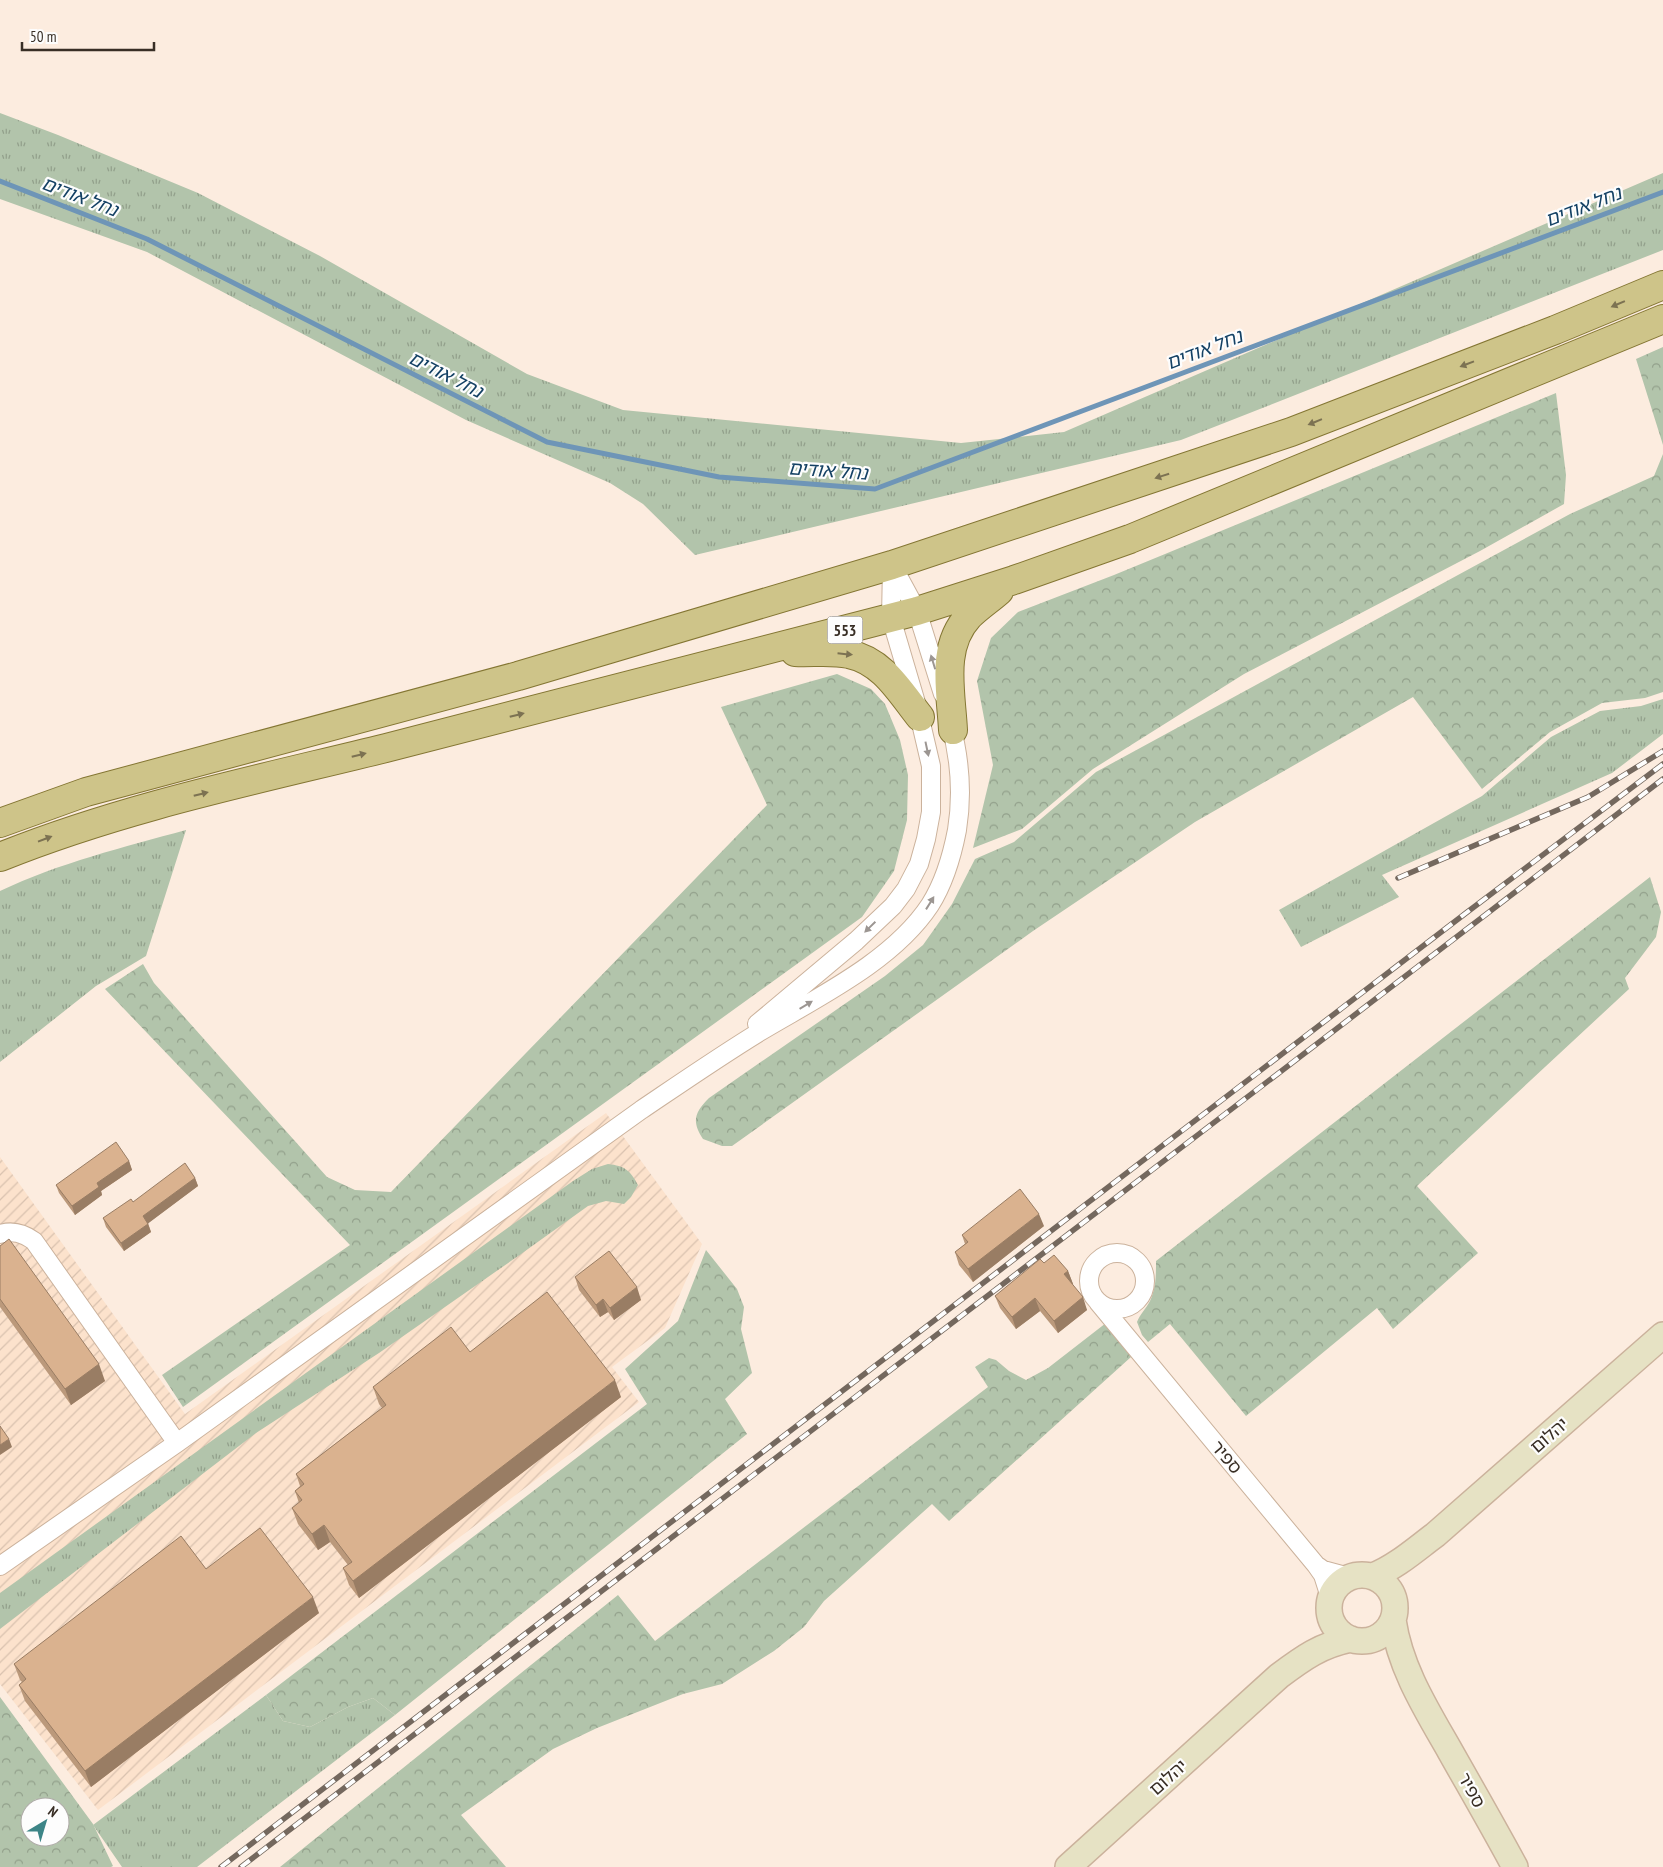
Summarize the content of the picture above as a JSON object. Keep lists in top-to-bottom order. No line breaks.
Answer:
{"streets":{"main road":["553","יהלום","ספיר"]},"crossings":[["יהלום","ספיר"]],"water":["נחל אודים"],"scale_bar":"50 m","north":"top right"}
